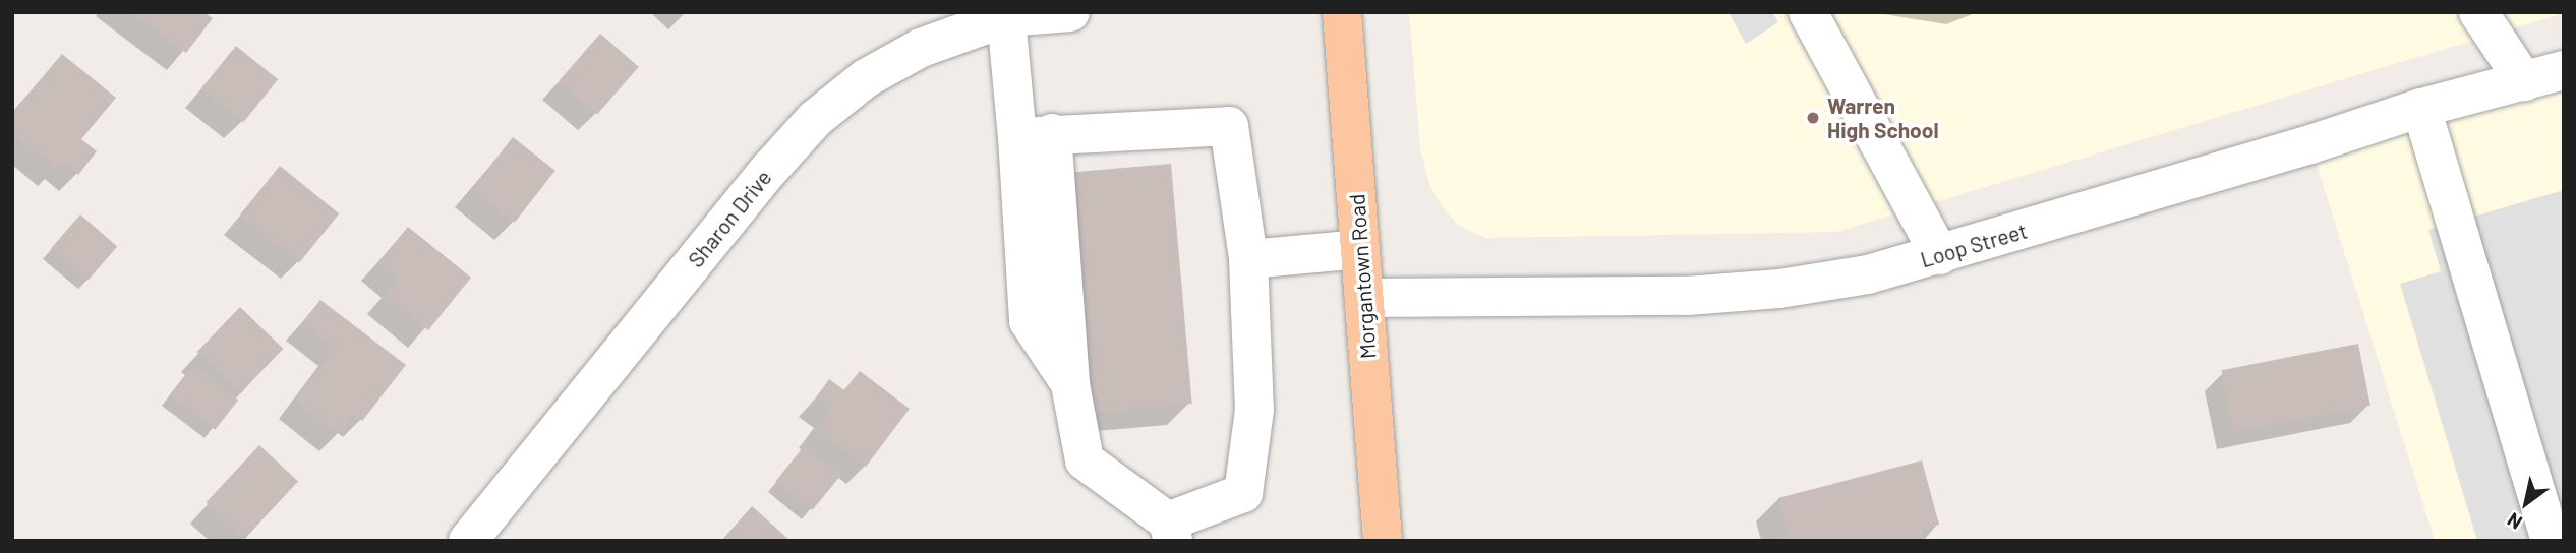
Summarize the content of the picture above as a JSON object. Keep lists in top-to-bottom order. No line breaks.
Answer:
{"streets":{"main road":["Morgantown Road"],"street":["Sharon Drive","Loop Street"]},"crossings":[["Loop Street","Morgantown Road"]],"places":["Warren High School"],"north":"bottom left"}
